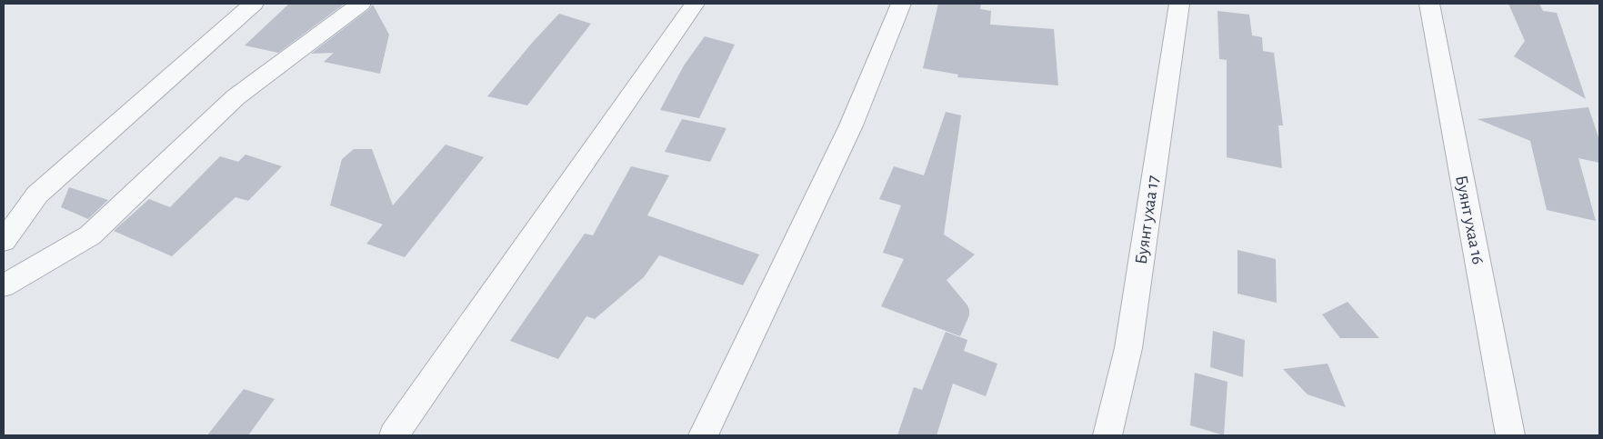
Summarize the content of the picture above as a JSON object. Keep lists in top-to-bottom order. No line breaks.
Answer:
{"streets":{"street":["Буянт ухаа 17","Буянт ухаа 16"]}}
